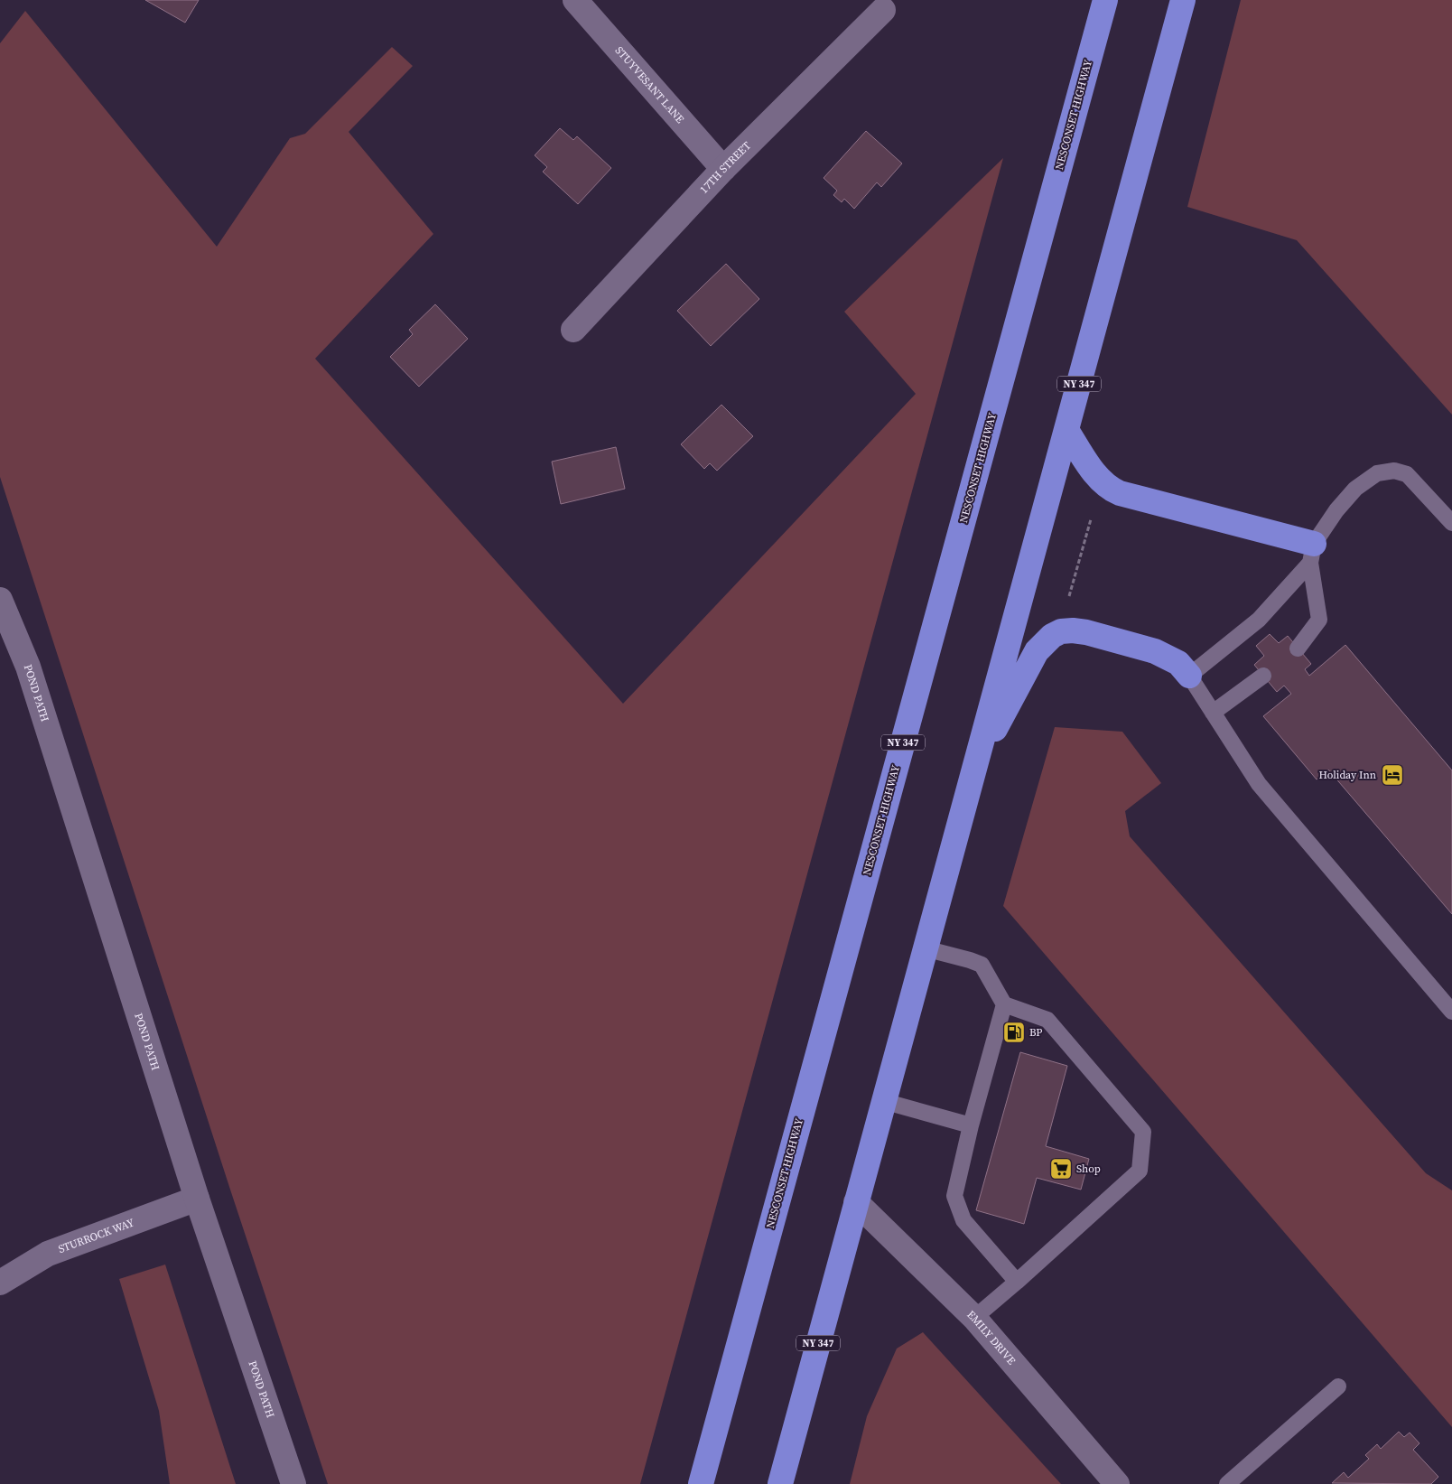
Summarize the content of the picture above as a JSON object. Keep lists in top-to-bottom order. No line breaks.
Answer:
{"streets":{"highway":["NESCONSET HIGHWAY","NY 347"],"street":["STUYVESANT LANE","17TH STREET","POND PATH","STURROCK WAY","EMILY DRIVE"]},"crossings":[["STUYVESANT LANE","17TH STREET"],["NY 347","EMILY DRIVE"],["POND PATH","STURROCK WAY"]],"places":{"hotel":["Holiday Inn"],"fuel station":["BP"],"supermarket":["Shop"]}}
